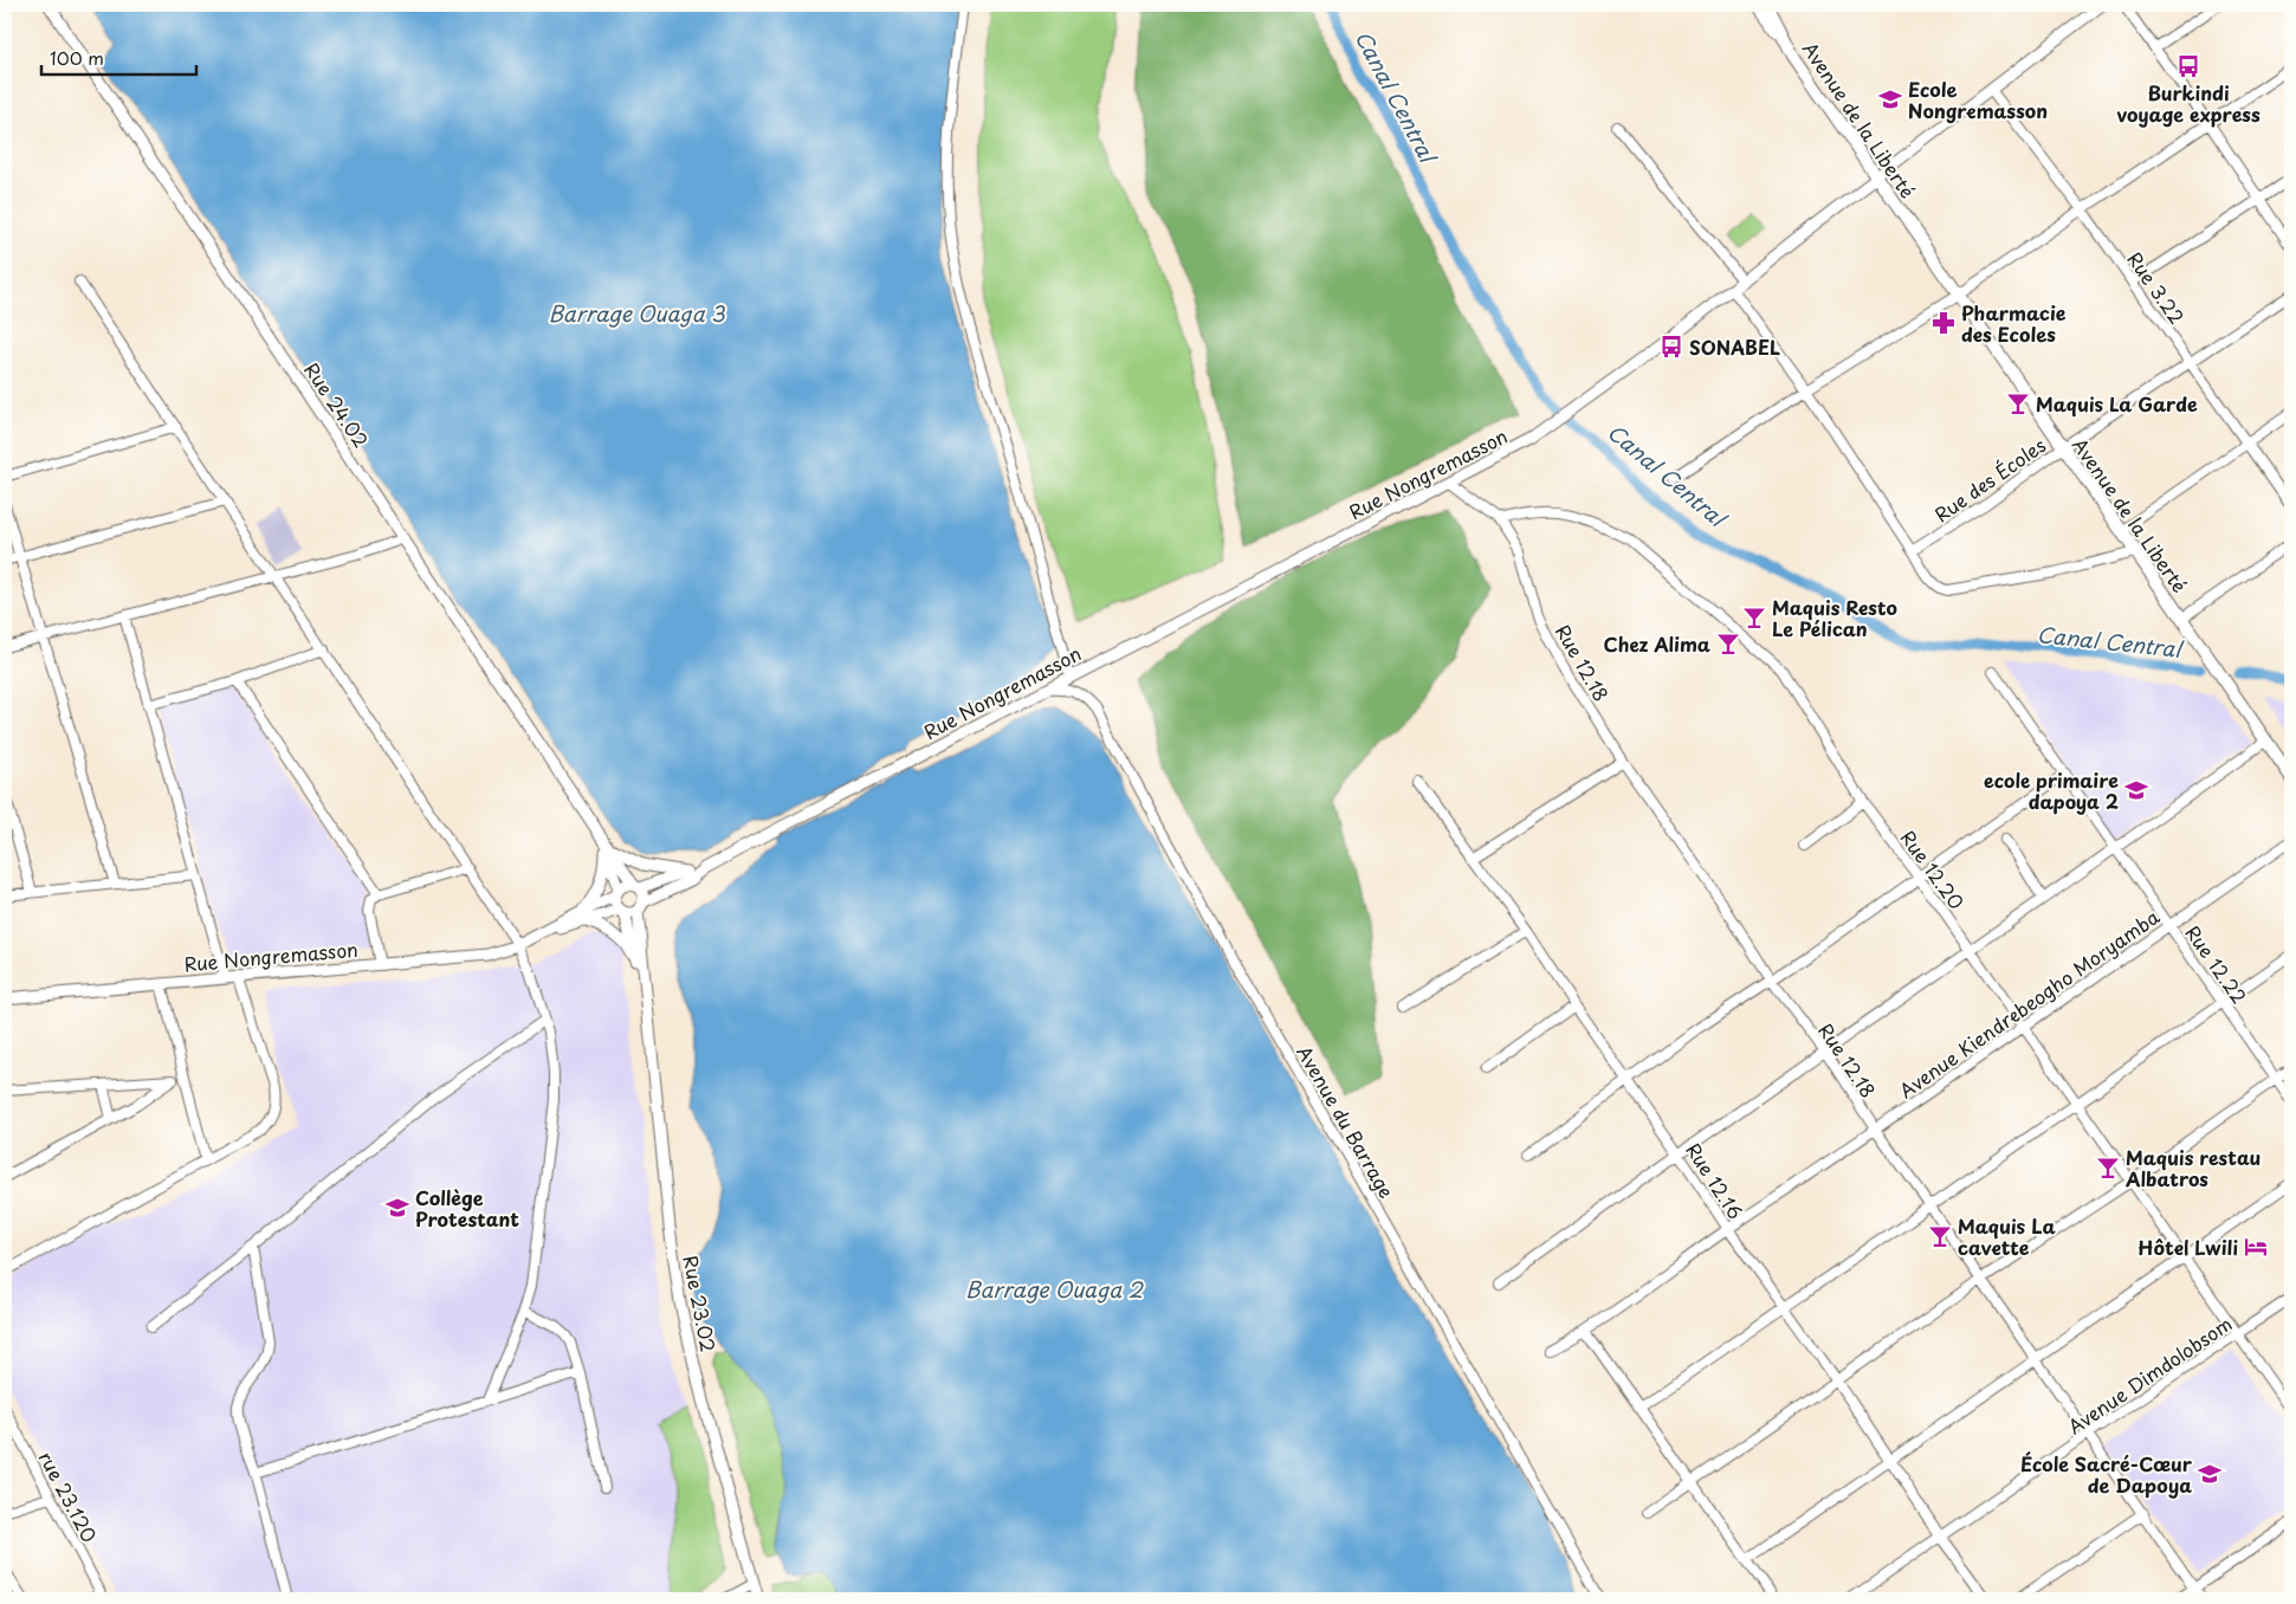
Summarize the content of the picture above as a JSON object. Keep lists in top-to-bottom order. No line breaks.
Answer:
{"streets":{"main road":["Avenue de la Liberté"],"street":["Rue 3.22","Rue 24.02","Rue Nongremasson","Rue des Écoles","Rue 12.18","Rue 12.20","Rue 12.22","Avenue Kiendrebeogho Moryamba","Avenue du Barrage","Rue 12.16","Rue 23.02","Avenue Dimdolobsom","rue 23.120"]},"crossings":[["Avenue de la Liberté","Rue Nongremasson"],["Avenue de la Liberté","Rue des Écoles"],["Rue 3.22","Rue Nongremasson"],["Rue 3.22","Rue des Écoles"],["Rue 24.02","Rue Nongremasson"],["Rue 24.02","Rue 23.02"],["Rue Nongremasson","Avenue du Barrage"],["Rue Nongremasson","Rue 23.02"],["Rue 12.18","Rue 12.20"],["Rue 12.18","Avenue Kiendrebeogho Moryamba"],["Rue 12.18","Avenue Dimdolobsom"],["Rue 12.20","Avenue Kiendrebeogho Moryamba"],["Rue 12.20","Avenue Dimdolobsom"],["Rue 12.22","Avenue Kiendrebeogho Moryamba"],["Avenue Kiendrebeogho Moryamba","Rue 12.16"],["Rue 12.16","Avenue Dimdolobsom"]],"water":["Canal Central","Barrage Ouaga 3","Barrage Ouaga 2"],"places":{"bus stop":["Burkindi voyage express","SONABEL"],"school or university":["Ecole Nongremasson","ecole primaire dapoya 2","Collège Protestant","École Sacré-Cœur de Dapoya"],"pharmacy":["Pharmacie des Ecoles"],"bar":["Maquis La Garde","Maquis Resto Le Pélican","Chez Alima","Maquis restau Albatros","Maquis La cavette"],"hotel":["Hôtel Lwili"]},"scale_bar":"100 m"}
